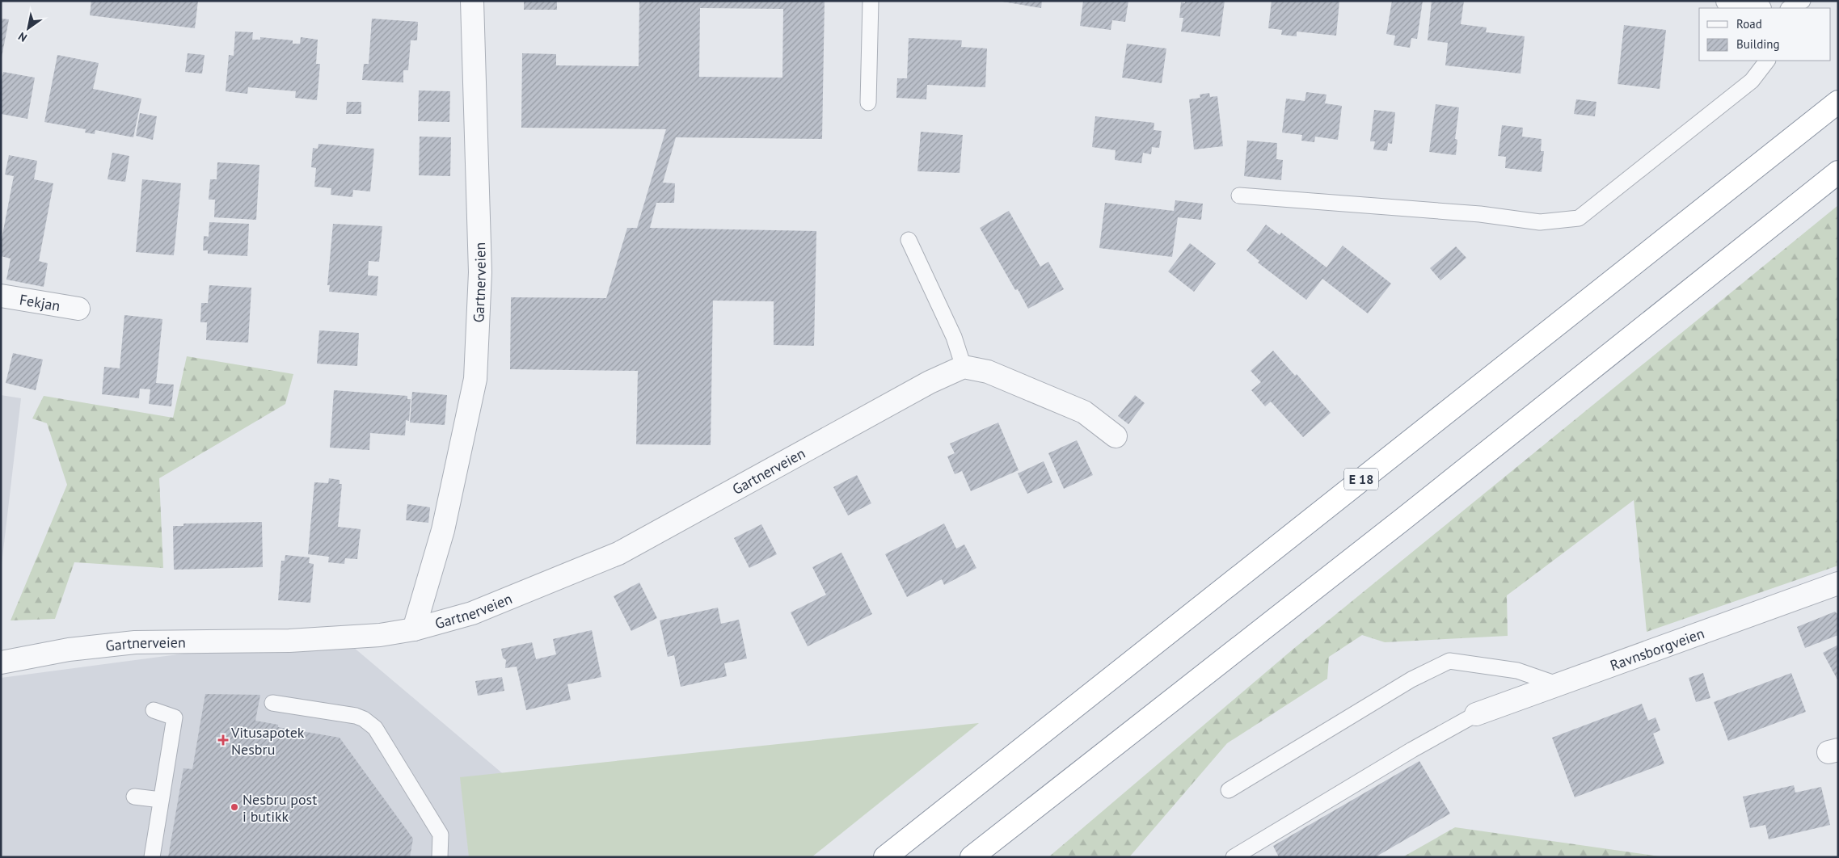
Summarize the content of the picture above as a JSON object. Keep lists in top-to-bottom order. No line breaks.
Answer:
{"streets":{"highway":["E 18"],"street":["Gartnerveien","Fekjan","Ravnsborgveien"]},"places":{"health":["Vitusapotek Nesbru"],"other":["Nesbru post i butikk"]},"legend":["Road","Building"],"north":"bottom left"}
